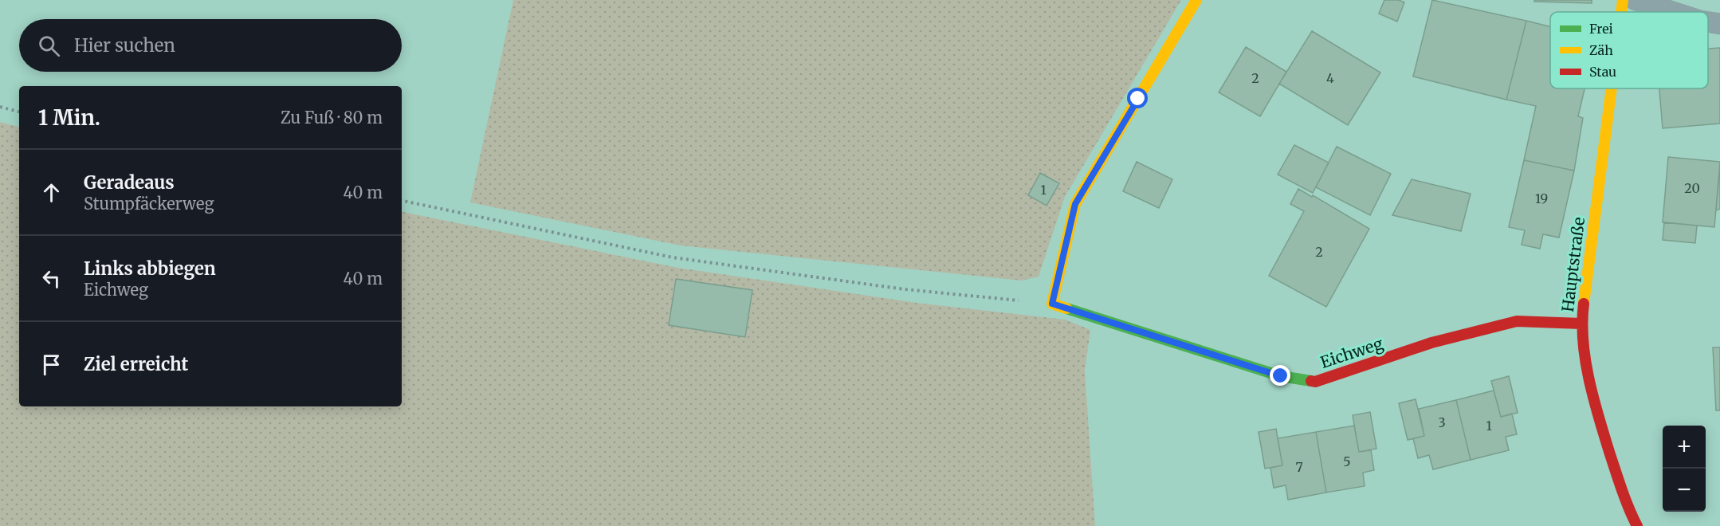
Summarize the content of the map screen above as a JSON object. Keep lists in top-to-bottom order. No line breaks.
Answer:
{"streets":{"street":["Hauptstraße","Eichweg"]},"crossings":[["Hauptstraße","Eichweg"]],"house_numbers":["2","4","20","1","19","2","3","1","5","7"],"legend":["Frei","Zäh","Stau"],"page":{"search":"Hier suchen","heading":["1 Min.","Zu Fuß · 80 m"],"list":[["Geradeaus","Stumpfäckerweg","40 m"],["Links abbiegen","Eichweg","40 m"],"Ziel erreicht"],"map_buttons":["+","−"]}}
